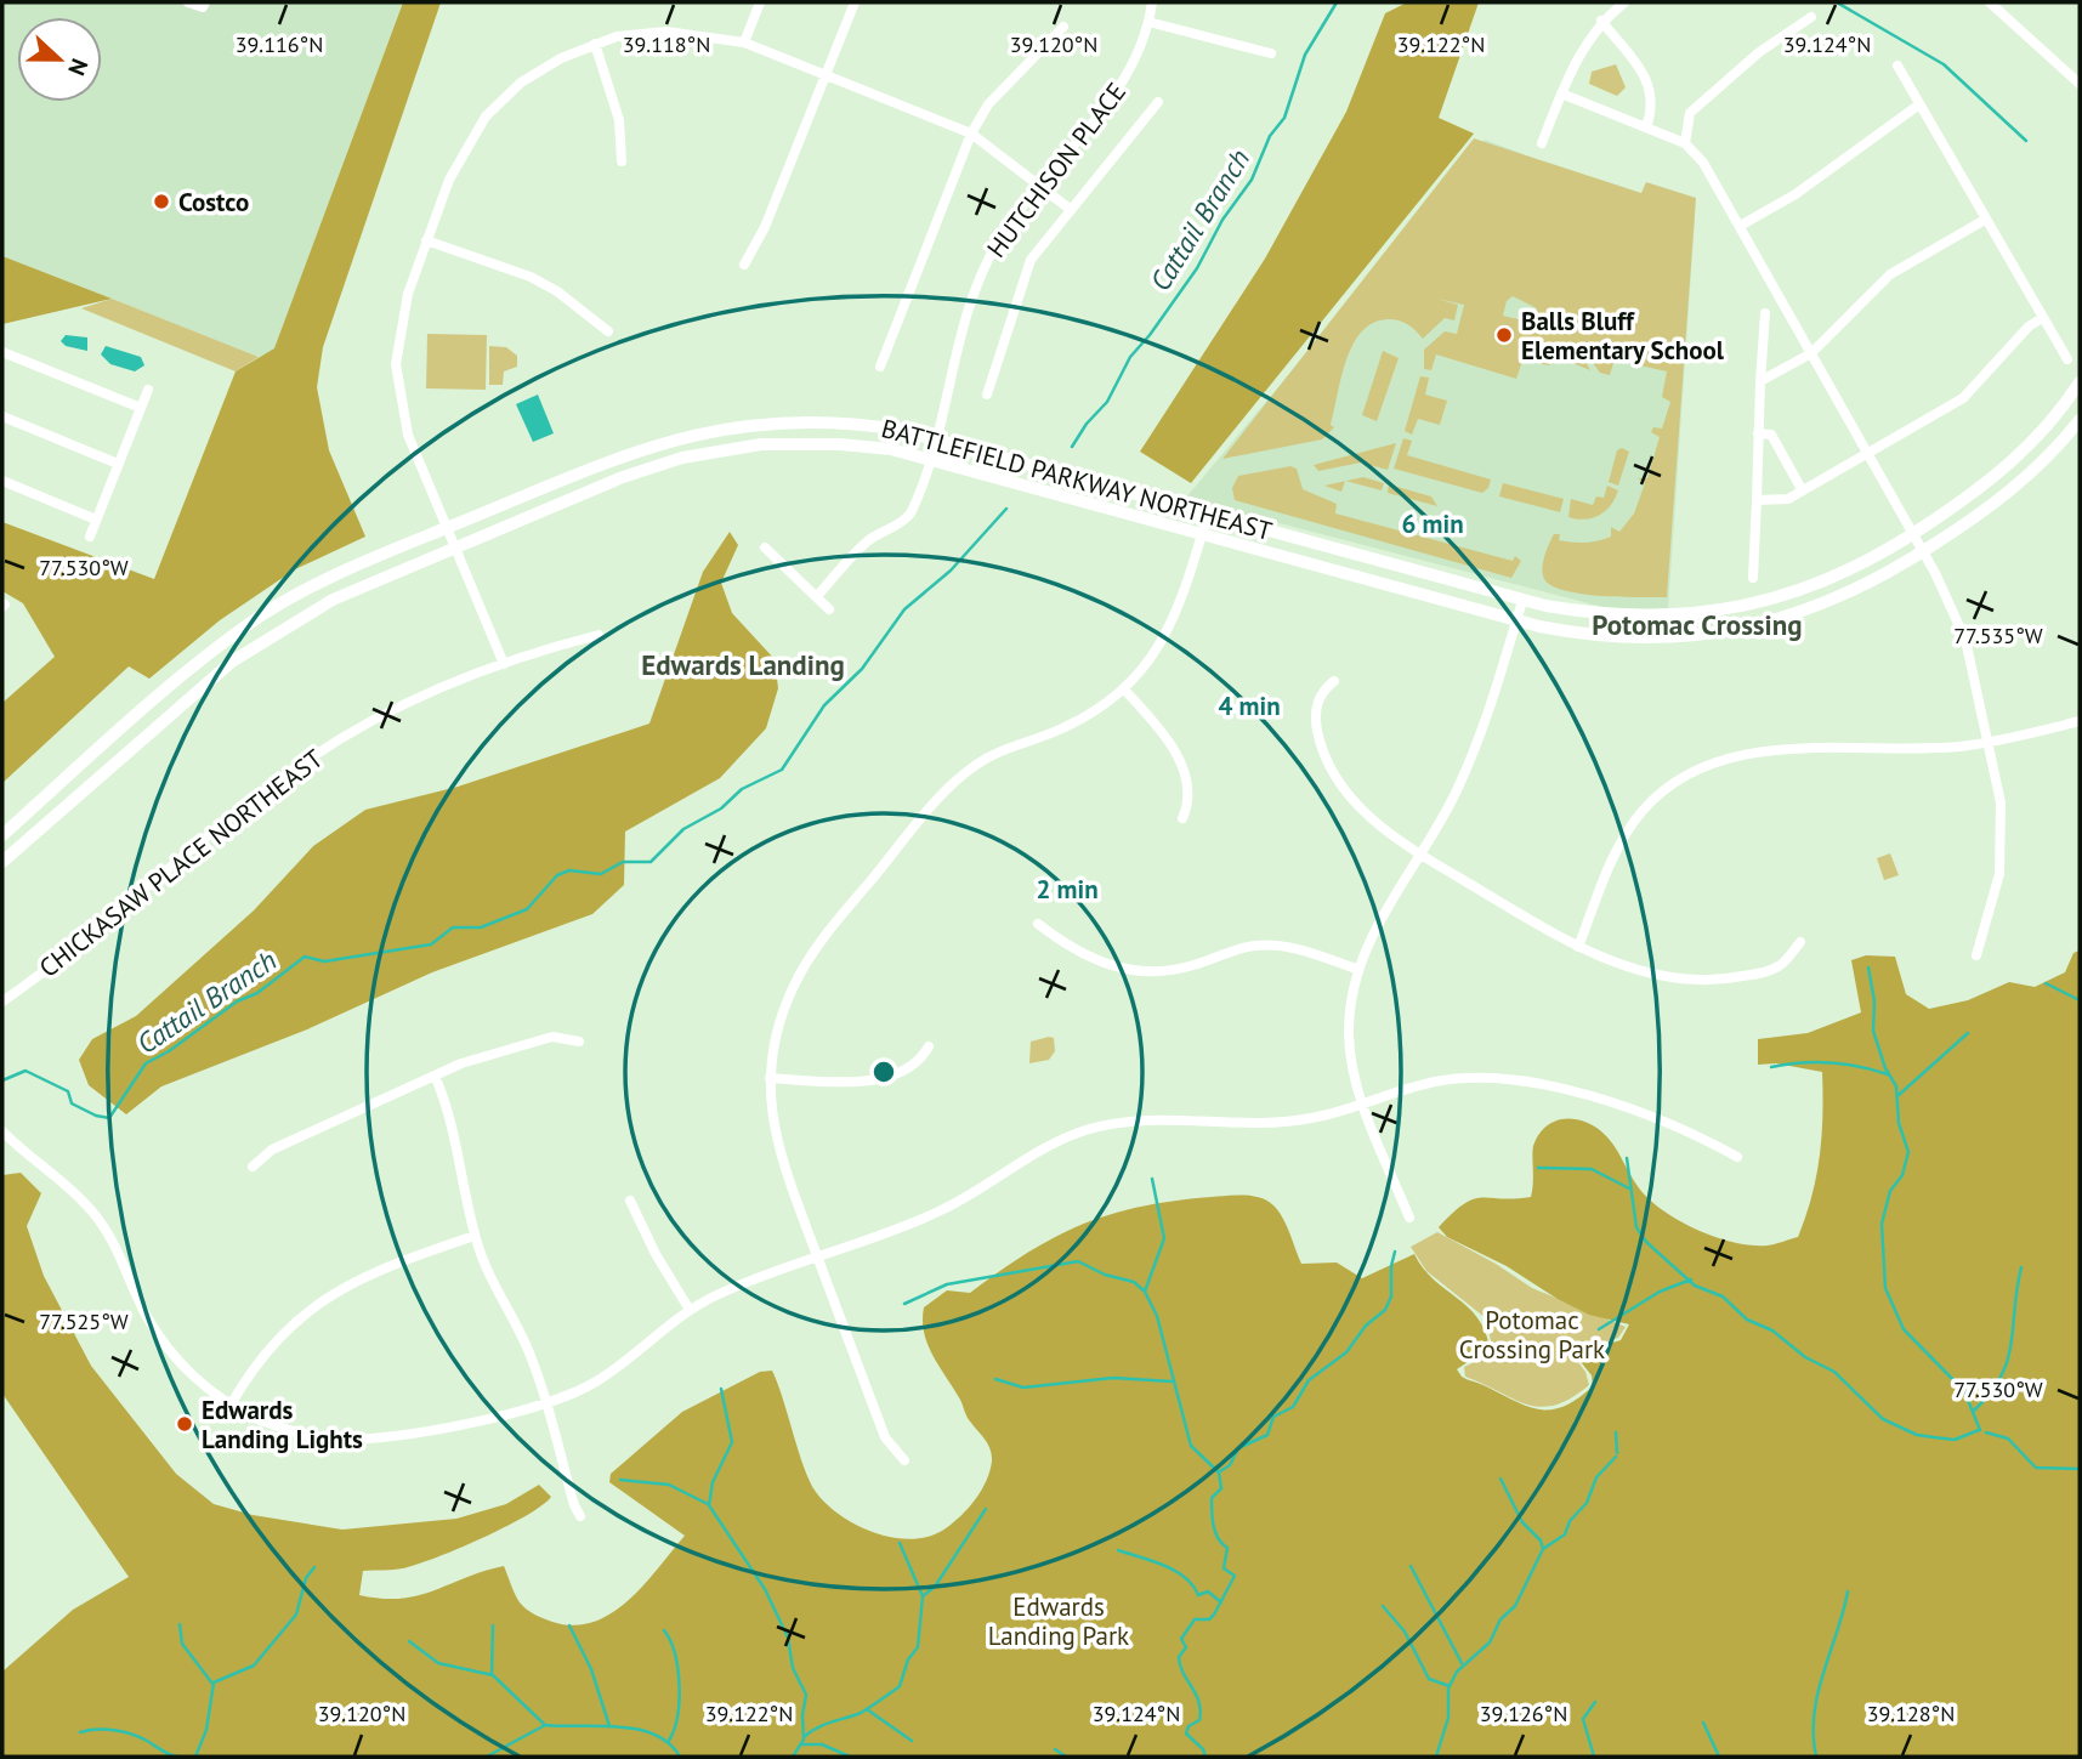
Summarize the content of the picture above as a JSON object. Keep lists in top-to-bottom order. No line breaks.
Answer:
{"streets":{"main road":["BATTLEFIELD PARKWAY NORTHEAST"],"street":["HUTCHISON PLACE","CHICKASAW PLACE NORTHEAST"]},"crossings":[["HUTCHISON PLACE","BATTLEFIELD PARKWAY NORTHEAST"]],"districts":["Potomac Crossing","Edwards Landing"],"water":["Cattail Branch"],"parks":["Potomac Crossing Park","Edwards Landing Park"],"places":["Costco","Balls Bluff Elementary School","Edwards Landing Lights"],"north":"right","coordinates":["39.120°N","39.122°N","39.124°N","39.116°N","39.118°N","77.530°W","77.535°W","77.525°W","39.126°N","39.128°N"],"rings":["6 min","4 min","2 min"]}
